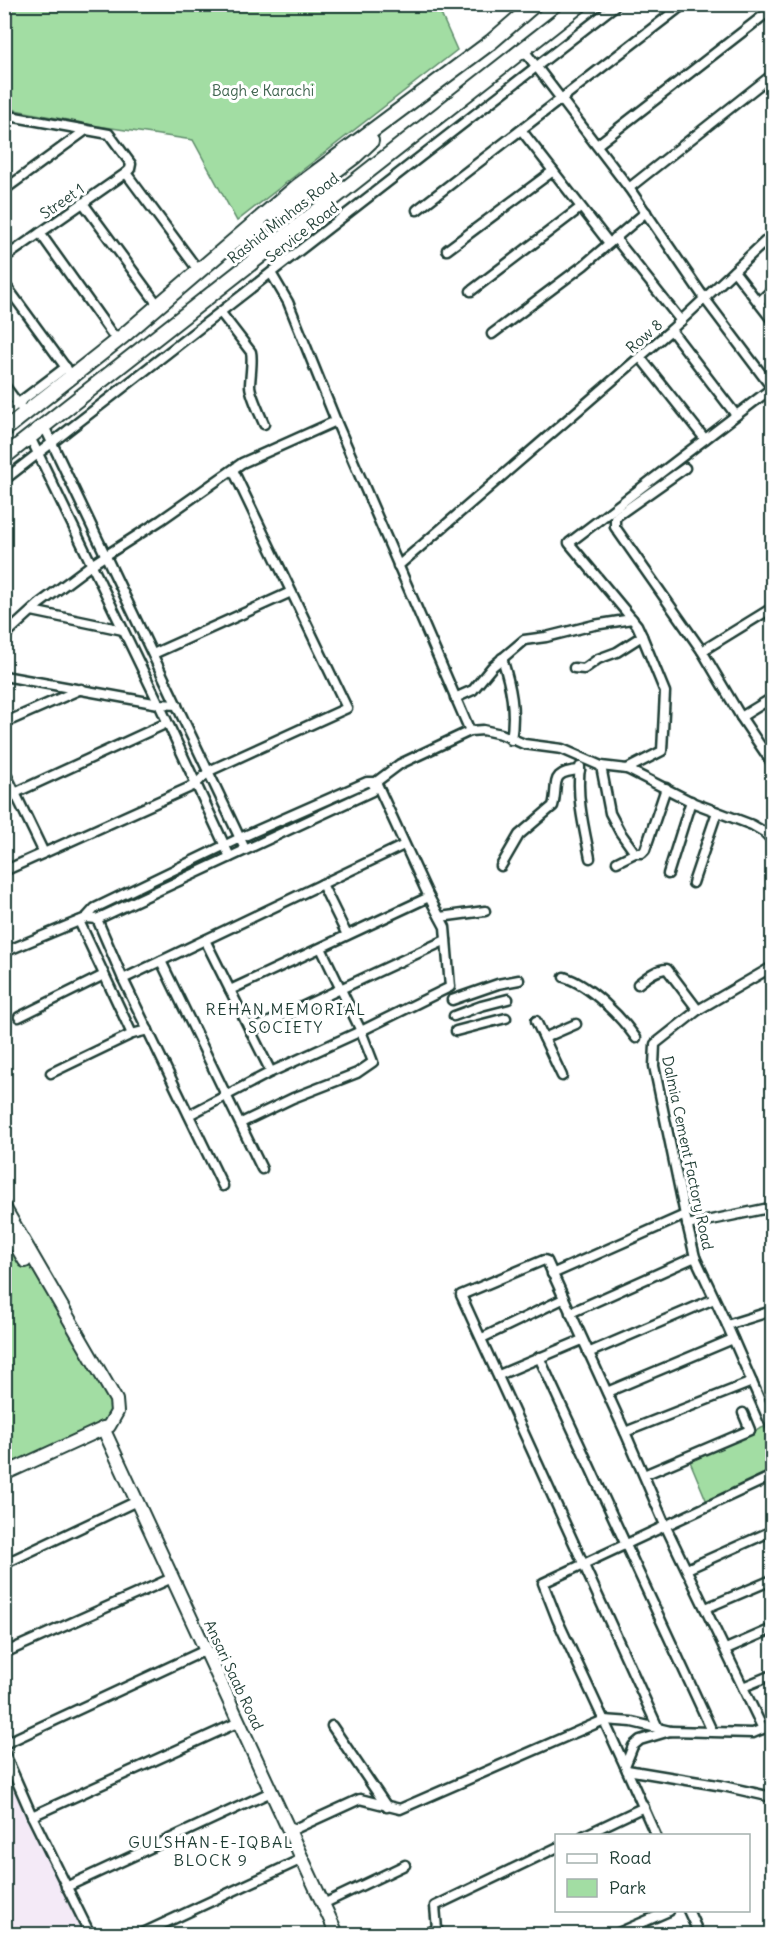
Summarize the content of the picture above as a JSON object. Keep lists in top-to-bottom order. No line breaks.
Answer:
{"streets":{"main road":["Rashid Minhas Road"],"street":["Street 1","Service Road","Row 8","Dalmia Cement Factory Road","Ansari Saab Road"]},"districts":["REHAN MEMORIAL SOCIETY","GULSHAN-E-IQBAL BLOCK 9"],"parks":["Bagh e Karachi"],"legend":["Road","Park"]}
